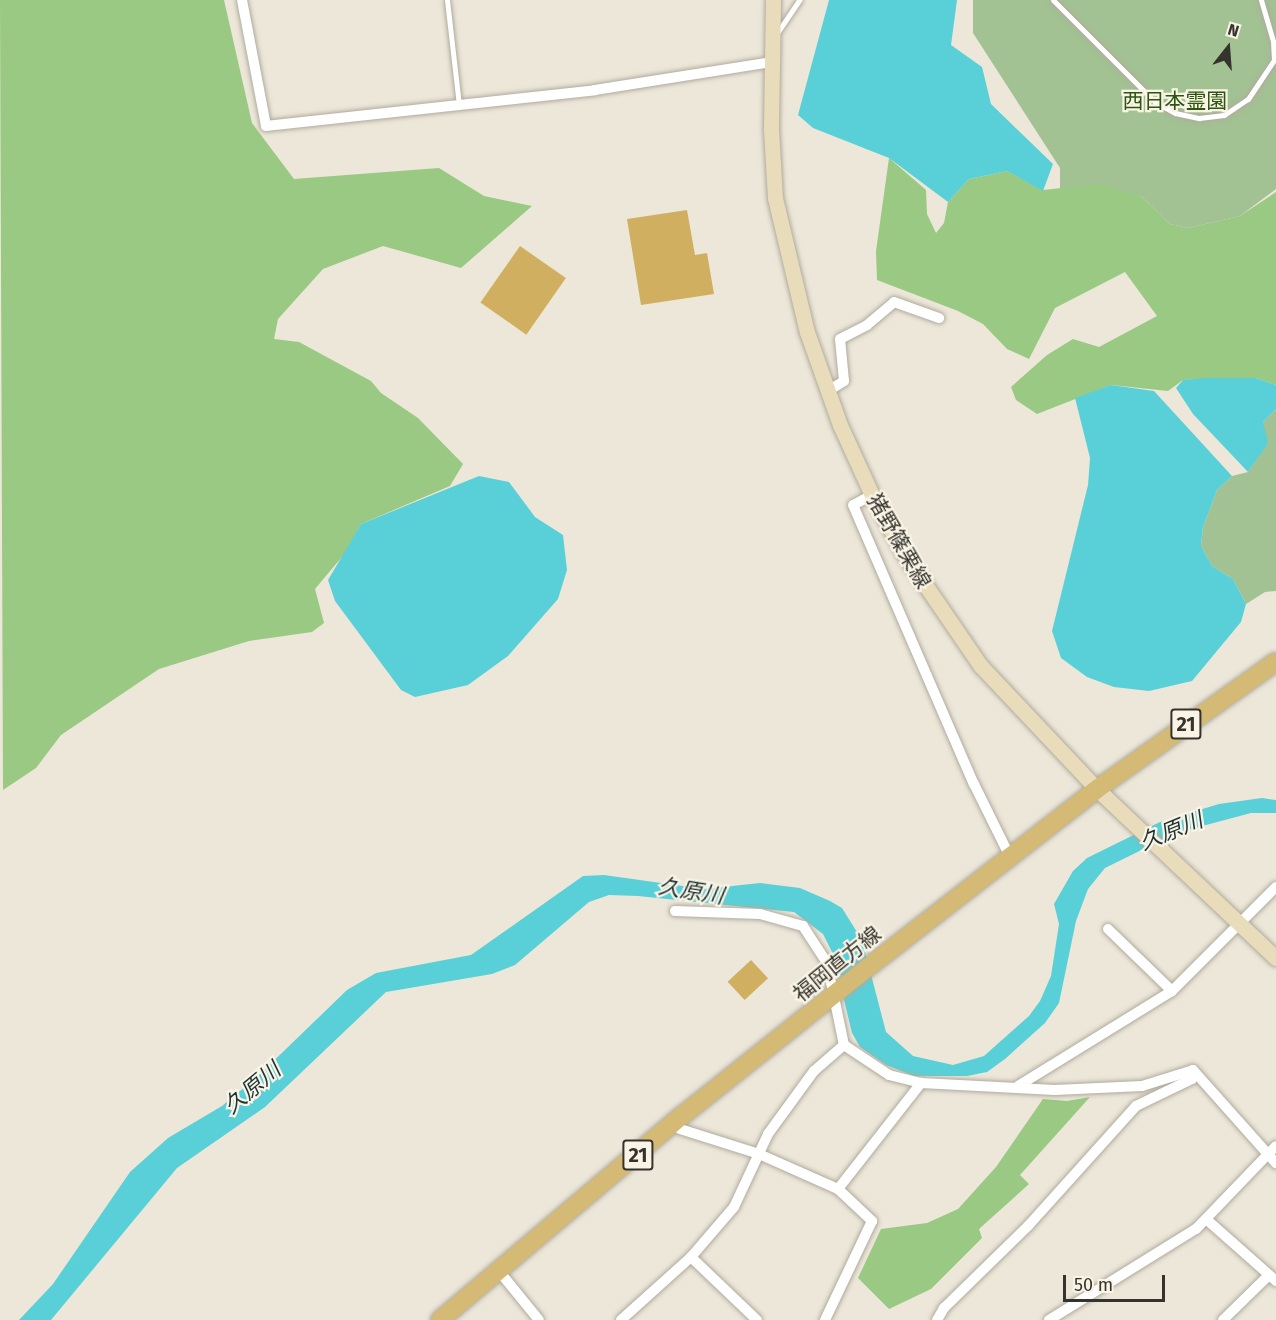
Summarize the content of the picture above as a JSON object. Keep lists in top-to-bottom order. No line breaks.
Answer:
{"streets":{"main road":["猪野篠栗線","21","福岡直方線"]},"crossings":[["猪野篠栗線","福岡直方線"]],"water":["久原川"],"parks":["西日本霊園"],"scale_bar":"50 m","north":"top"}
